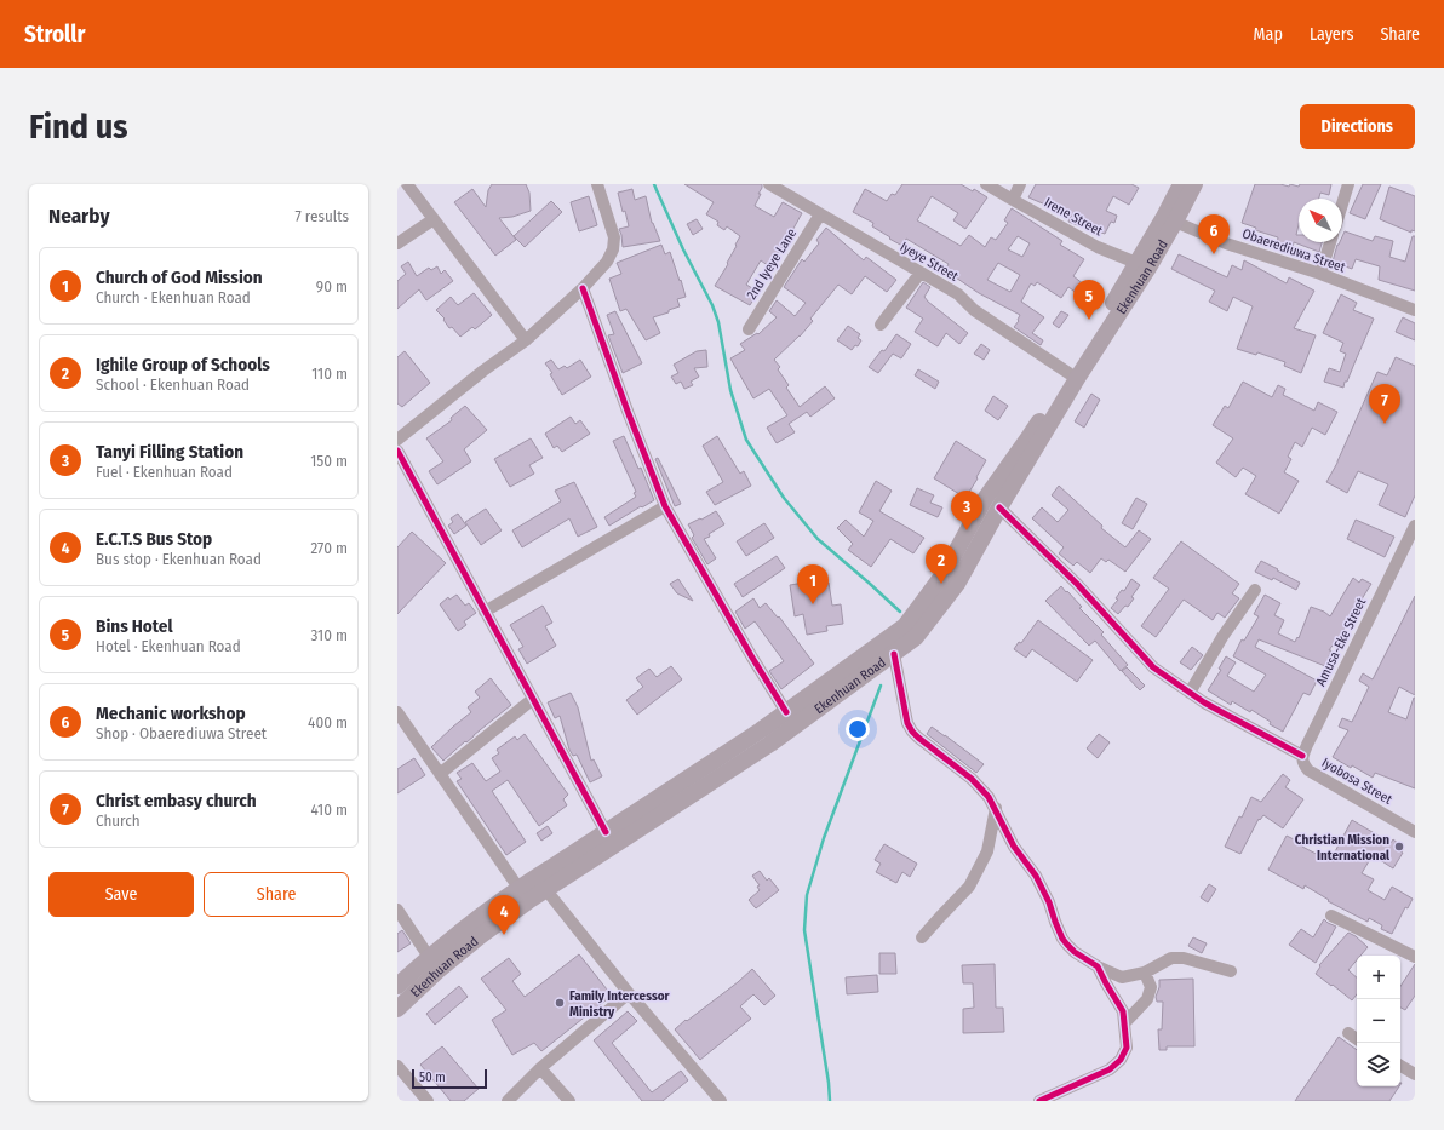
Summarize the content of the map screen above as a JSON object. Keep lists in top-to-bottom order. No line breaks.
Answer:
{"streets":{"main road":["Ekenhuan Road"],"street":["Irene Street","Obaerediuwa Street","Iyeye Street","2nd Iyeye Lane","Amusa-Eke Street","Iyobosa Street"]},"crossings":[["Irene Street","Ekenhuan Road"],["Obaerediuwa Street","Ekenhuan Road"],["Iyeye Street","2nd Iyeye Lane"],["Iyeye Street","Ekenhuan Road"],["Amusa-Eke Street","Iyobosa Street"]],"places":["Christian Mission International","Family Intercessor Ministry"],"scale_bar":"50 m","north":"top left","page":{"header":"Strollr","nav":["Map","Layers","Share"],"buttons":["Directions",["Save","Share"]],"title":"Find us","heading":["Nearby","7 results"],"pins":["6","5","7","3","2","1","4"],"list":[{"mark":"1","name":"Church of God Mission","note":"Church · Ekenhuan Road","value":"90 m"},{"mark":"2","name":"Ighile Group of Schools","note":"School · Ekenhuan Road","value":"110 m"},{"mark":"3","name":"Tanyi Filling Station","note":"Fuel · Ekenhuan Road","value":"150 m"},{"mark":"4","name":"E.C.T.S Bus Stop","note":"Bus stop · Ekenhuan Road","value":"270 m"},{"mark":"5","name":"Bins Hotel","note":"Hotel · Ekenhuan Road","value":"310 m"},{"mark":"6","name":"Mechanic workshop","note":"Shop · Obaerediuwa Street","value":"400 m"},{"mark":"7","name":"Christ embasy church","note":"Church","value":"410 m"}],"map_buttons":["+","−"],"scale":"50 m"}}
